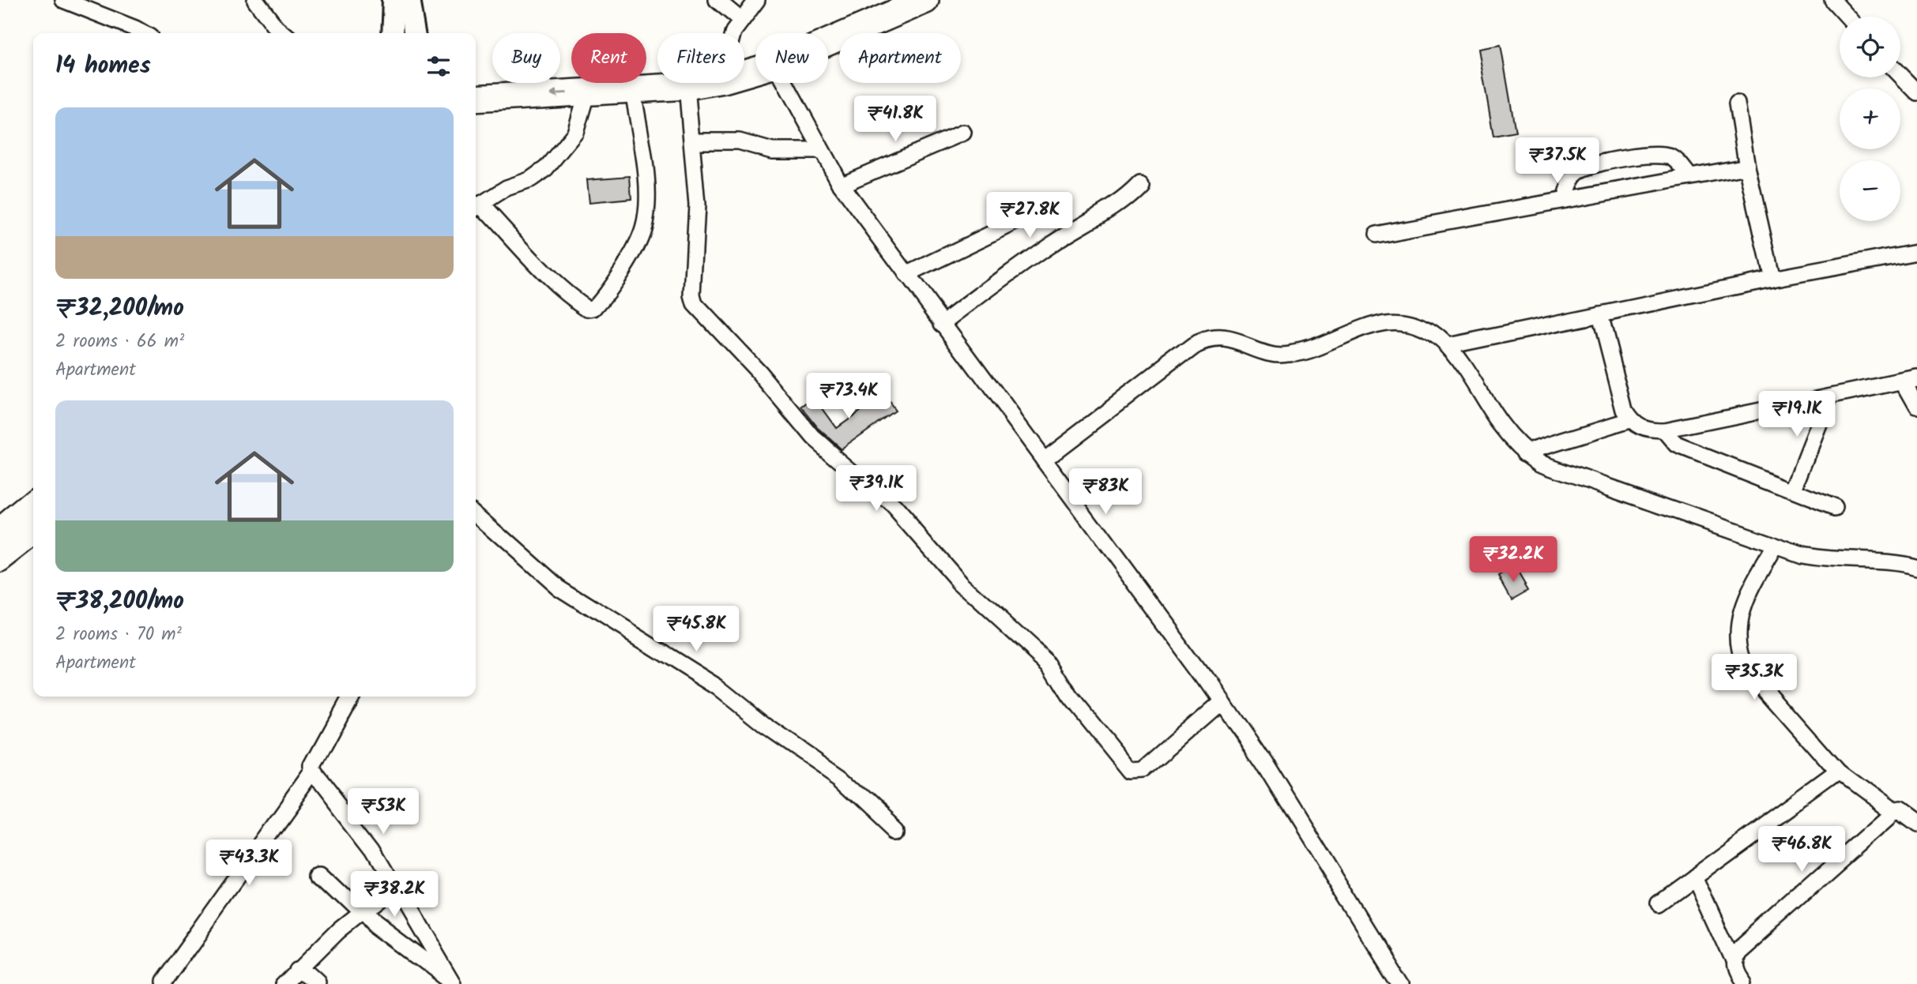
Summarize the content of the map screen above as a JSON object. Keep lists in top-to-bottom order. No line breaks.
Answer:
{"page":{"map_buttons":["+","−"],"chip":["Buy","Rent","Filters","New","Apartment"],"heading":"14 homes","price":["₹41.8K","₹37.5K","₹27.8K","₹73.4K","₹19.1K","₹39.1K","₹83K","₹32.2K","₹45.8K","₹35.3K","₹53K","₹46.8K","₹43.3K","₹38.2K"],"list":[{"name":"₹32,200/mo","note":"2 rooms · 66 m² · Apartment"},{"name":"₹38,200/mo","note":"2 rooms · 70 m² · Apartment"}]}}
